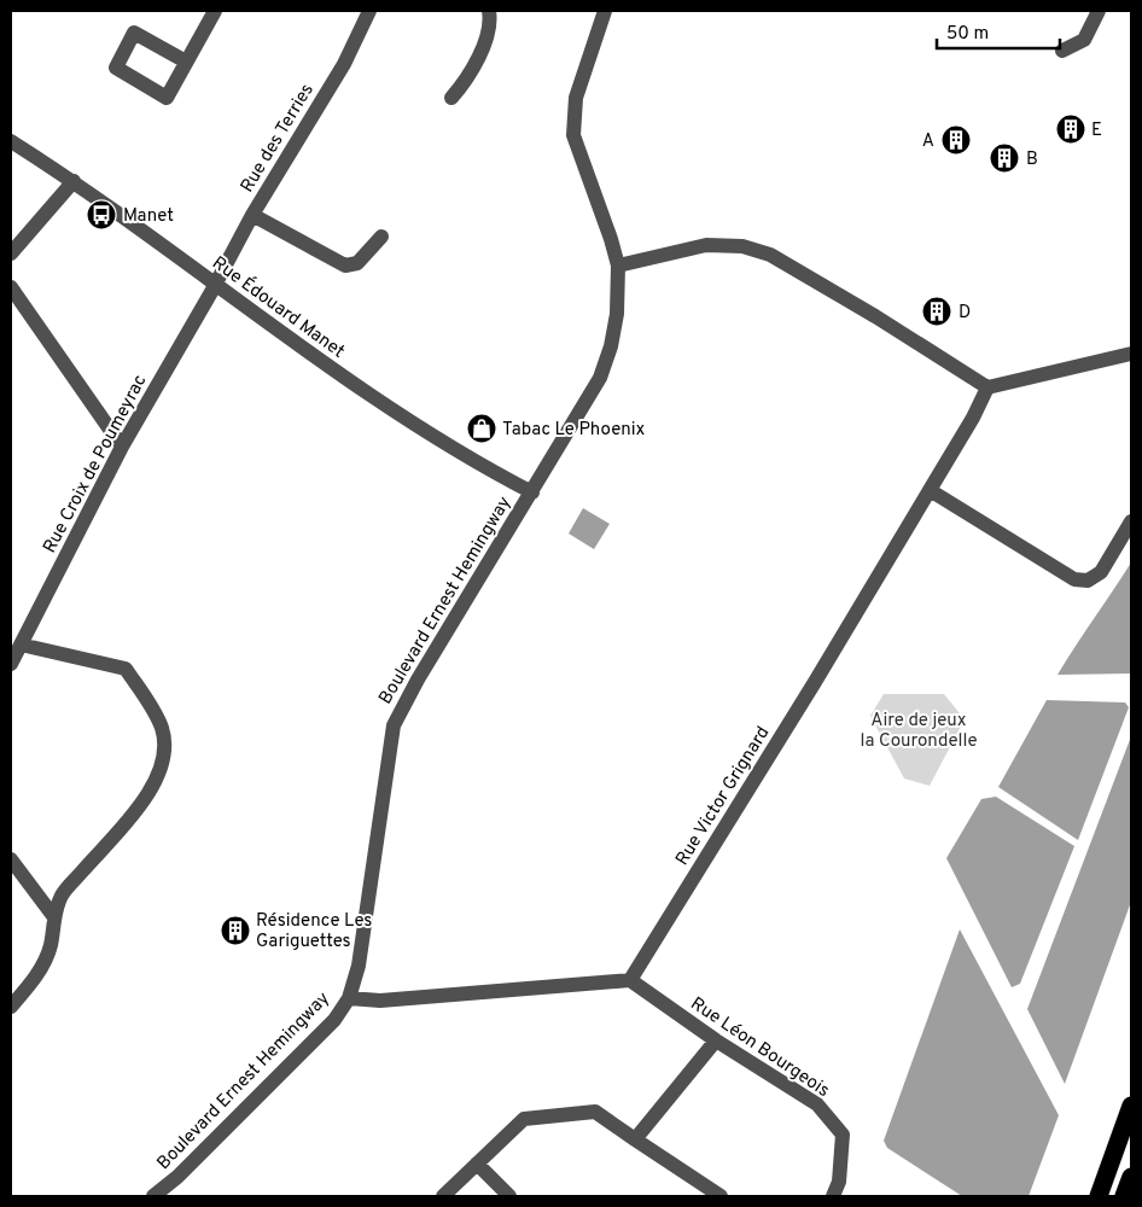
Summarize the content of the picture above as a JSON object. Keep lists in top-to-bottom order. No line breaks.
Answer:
{"streets":{"street":["Rue des Terries","Rue Édouard Manet","Rue Croix de Poumeyrac","Boulevard Ernest Hemingway","Rue Victor Grignard","Rue Léon Bourgeois"]},"crossings":[["Rue des Terries","Rue Édouard Manet"],["Rue des Terries","Rue Croix de Poumeyrac"],["Rue Édouard Manet","Rue Croix de Poumeyrac"],["Rue Édouard Manet","Boulevard Ernest Hemingway"],["Rue Victor Grignard","Rue Léon Bourgeois"]],"parks":["Aire de jeux la Courondelle"],"places":{"building":["E","A","B","D","Résidence Les Gariguettes"],"bus stop":["Manet"],"shop":["Tabac Le Phoenix"]},"scale_bar":"50 m"}
